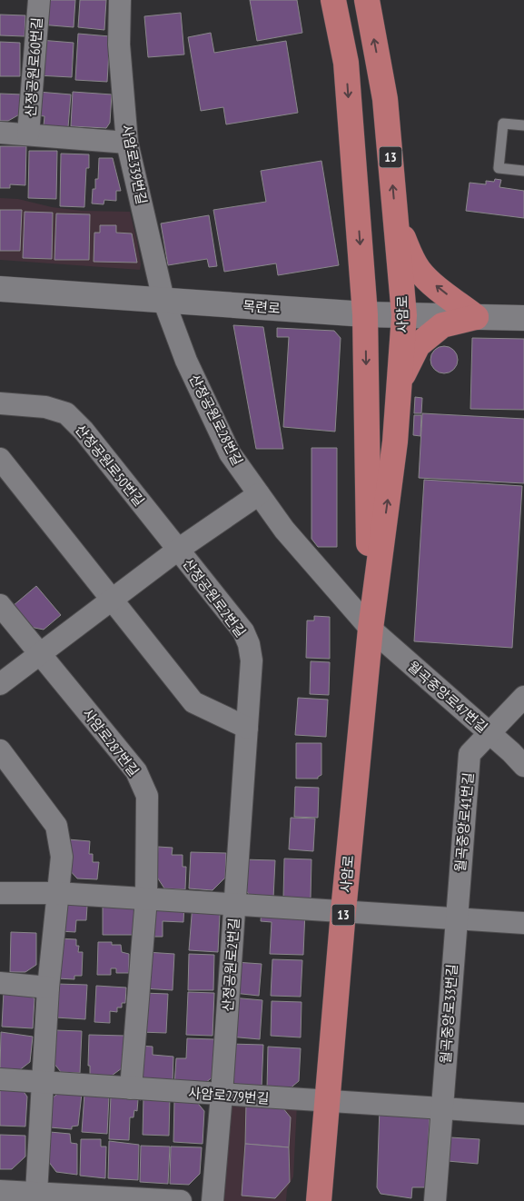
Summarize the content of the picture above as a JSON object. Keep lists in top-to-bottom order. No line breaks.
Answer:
{"streets":{"main road":["13","목련로","사암로"],"street":["산정공원로60번길","사암로339번길","산정공원로28번길","산정공원로50번길","산정공원로2번길","월곡중앙로47번길","사암로287번길","월곡중앙로41번길","월곡중앙로33번길","사암로279번길"]},"crossings":[["산정공원로60번길","사암로339번길"],["사암로339번길","목련로"],["사암로339번길","산정공원로28번길"],["목련로","사암로"],["목련로","산정공원로28번길"],["사암로","산정공원로28번길"],["사암로","월곡중앙로47번길"],["사암로","사암로279번길"],["산정공원로28번길","월곡중앙로47번길"],["산정공원로50번길","산정공원로2번길"],["산정공원로2번길","사암로279번길"],["월곡중앙로47번길","월곡중앙로41번길"],["월곡중앙로41번길","월곡중앙로33번길"]]}
